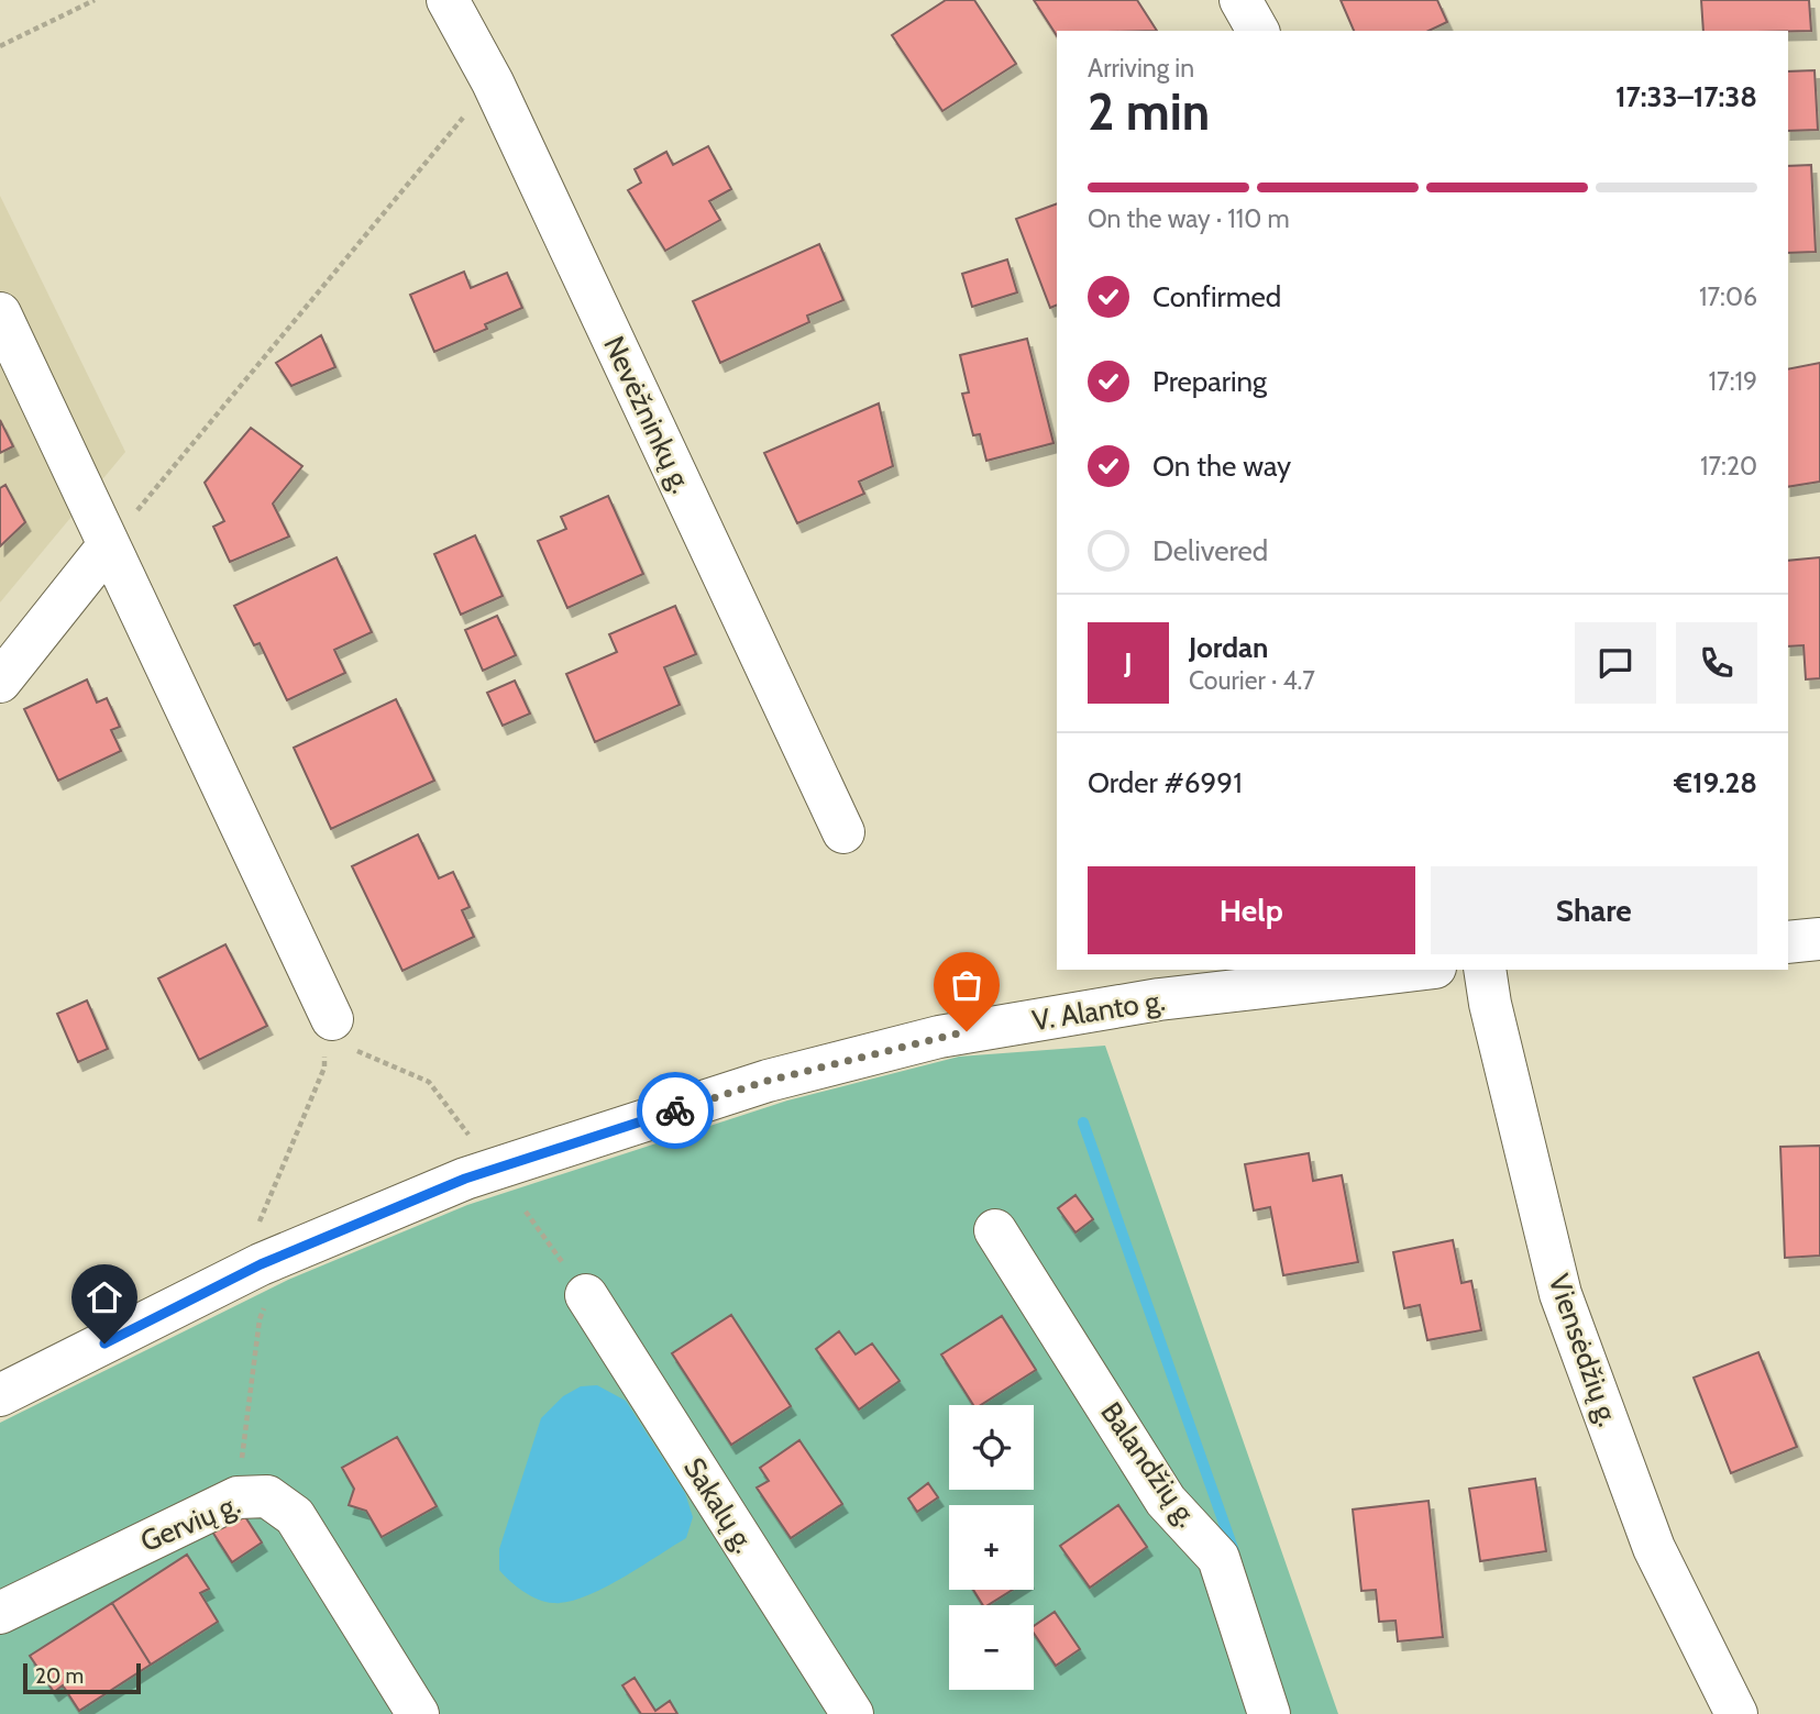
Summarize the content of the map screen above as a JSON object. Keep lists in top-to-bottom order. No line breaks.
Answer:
{"streets":{"street":["Nevėžninkų g.","V. Alanto g.","Viensėdžių g.","Balandžių g.","Sakalų g.","Gervių g."]},"scale_bar":"20 m","page":{"heading":["2 min","Arriving in","17:33–17:38"],"panel":["Jordan","Courier · 4.7","Order #6991","€19.28"],"bar":"On the way · 110 m","list":[["Confirmed","17:06"],["Preparing","17:19"],["On the way","17:20"],"Delivered"],"round":"J","buttons":["Help","Share"],"map_buttons":["+","−"],"scale":"20 m"}}
